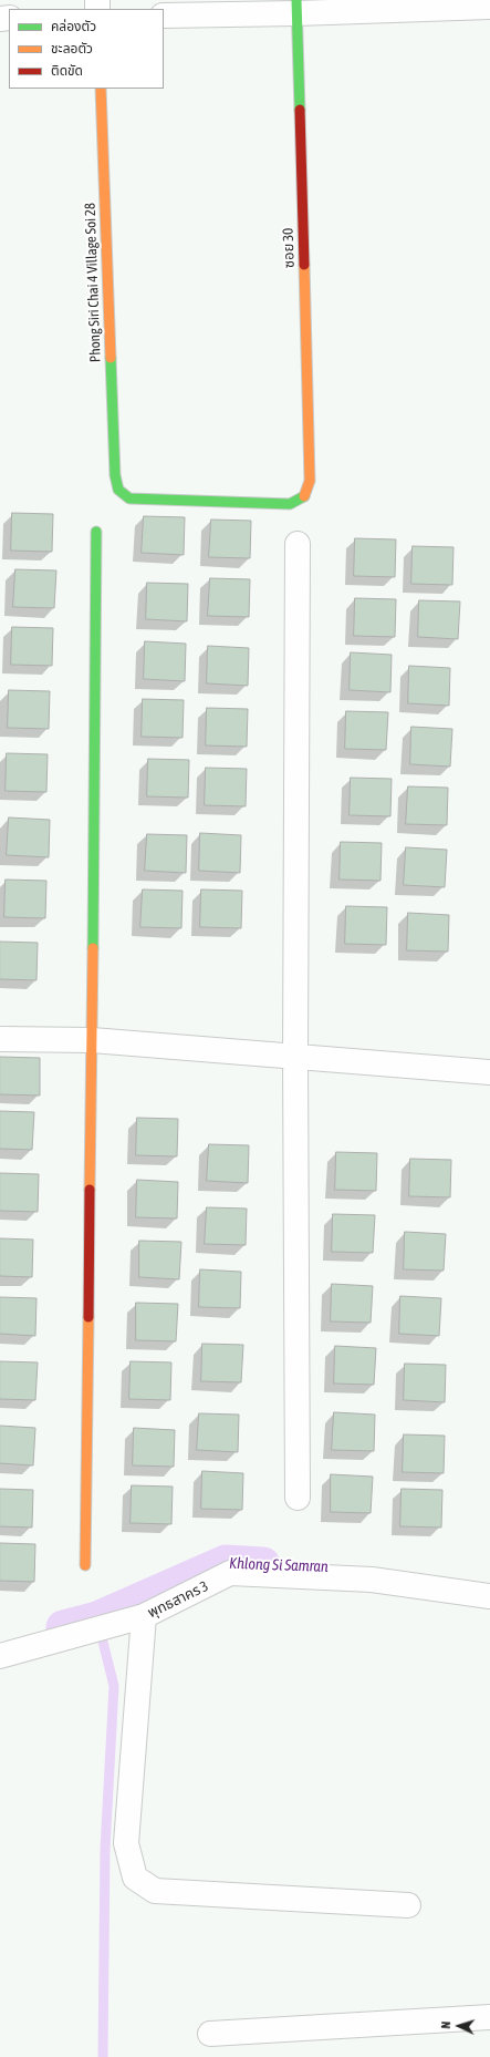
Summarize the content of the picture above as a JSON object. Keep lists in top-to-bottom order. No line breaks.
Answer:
{"streets":{"street":["ซอย 30","Phong Siri Chai 4 Village Soi 28","พุทธสาคร 3"]},"crossings":[["ซอย 30","Phong Siri Chai 4 Village Soi 28"]],"water":["Khlong Si Samran"],"legend":["คล่องตัว","ชะลอตัว","ติดขัด"],"north":"left"}
